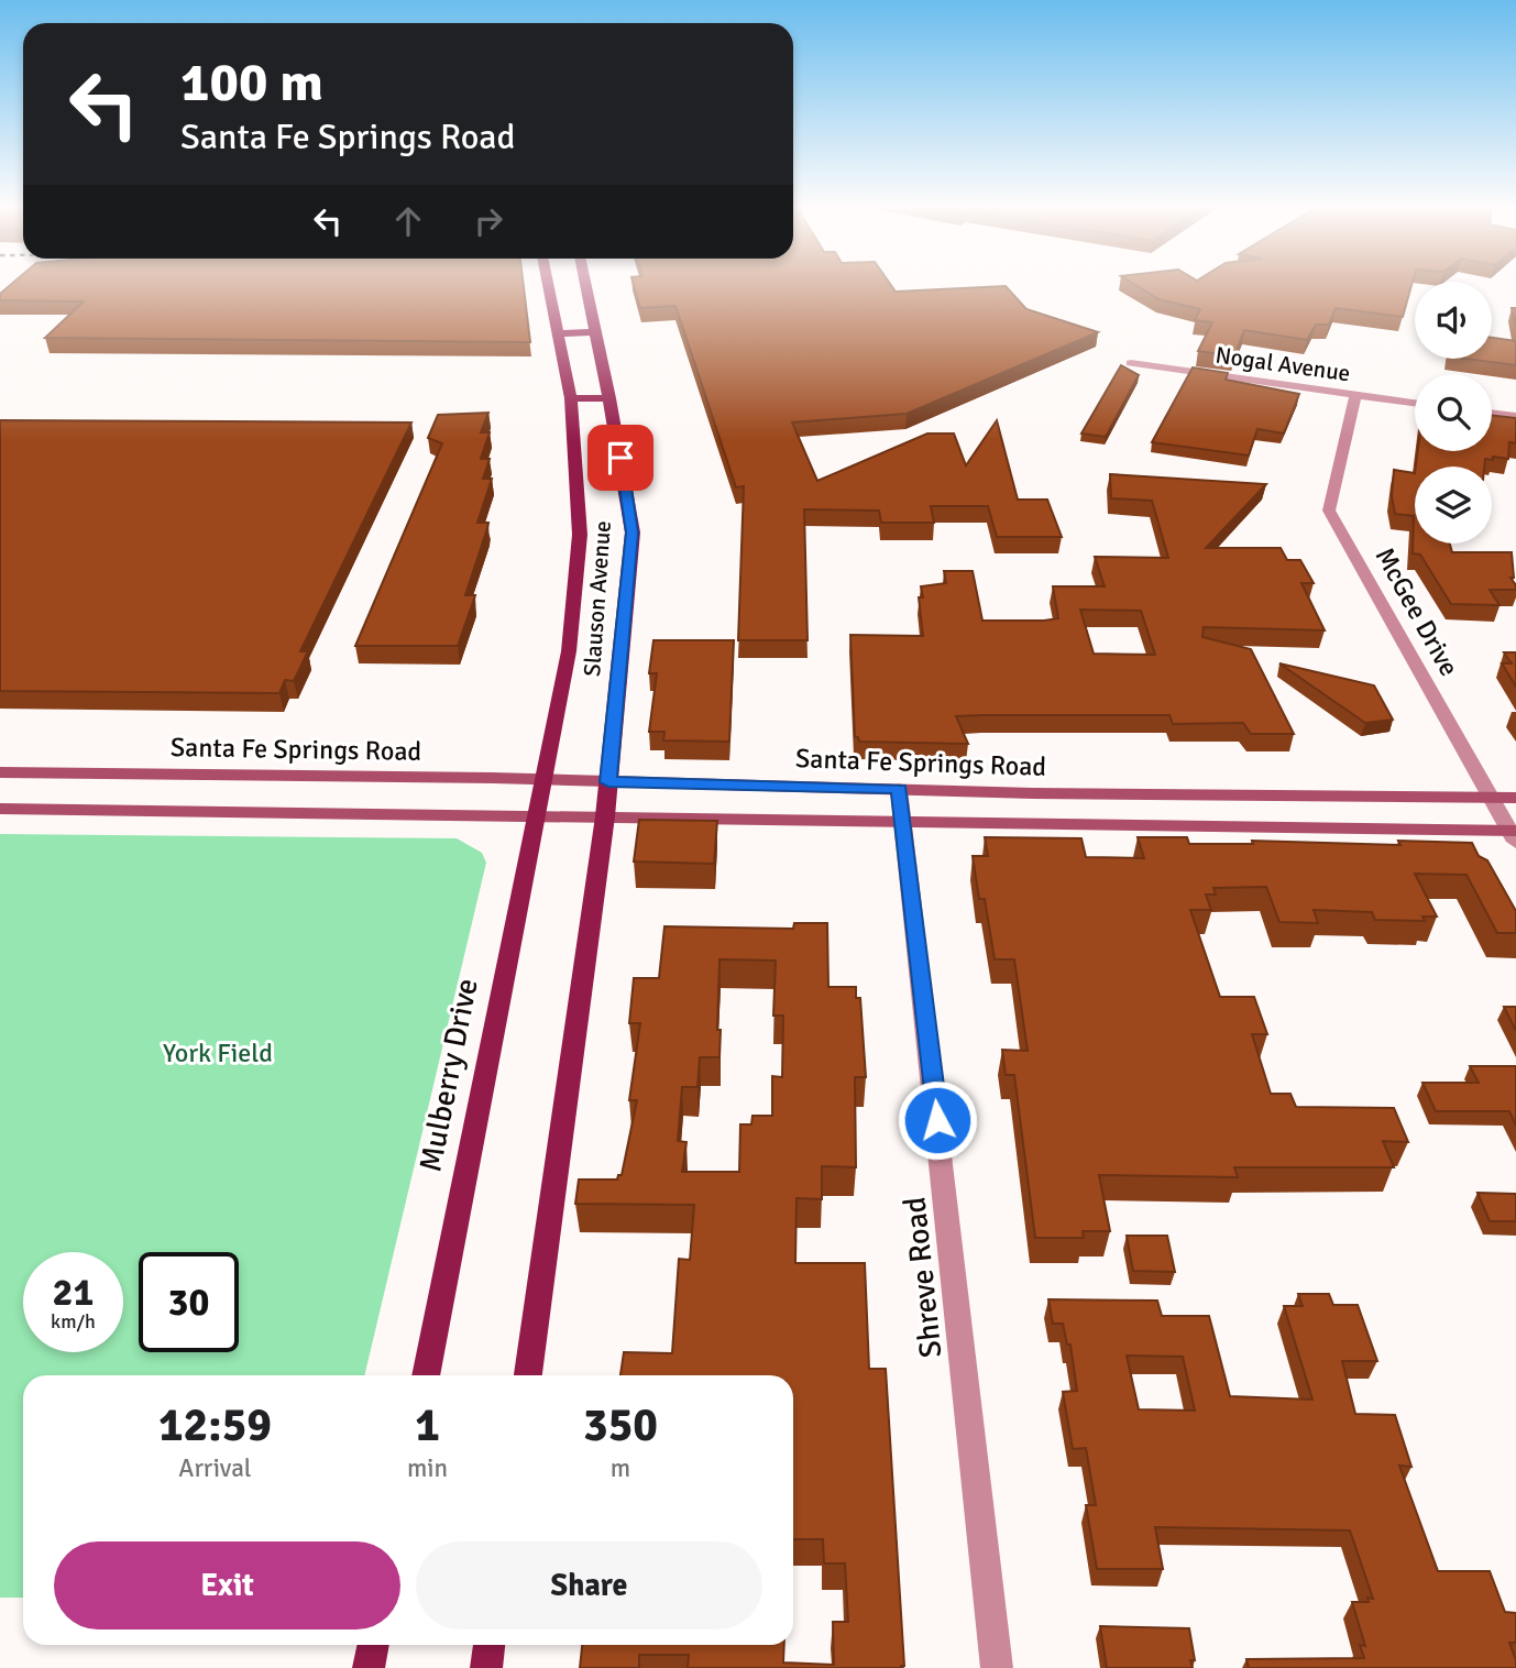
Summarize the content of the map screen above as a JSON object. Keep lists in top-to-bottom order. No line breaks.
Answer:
{"streets":{"main road":["Slauson Avenue","Santa Fe Springs Road","Mulberry Drive"],"street":["Nogal Avenue","McGee Drive","Shreve Road"]},"crossings":[["Nogal Avenue","McGee Drive"],["Slauson Avenue","Santa Fe Springs Road"],["Slauson Avenue","Mulberry Drive"],["McGee Drive","Santa Fe Springs Road"],["Santa Fe Springs Road","Mulberry Drive"],["Santa Fe Springs Road","Shreve Road"]],"parks":["York Field"],"page":{"turn":["100 m","Santa Fe Springs Road"],"speed":"21 km/h","limit":"30","eta":["12:59","Arrival","1","min","350","m"],"buttons":["Exit","Share"]}}
